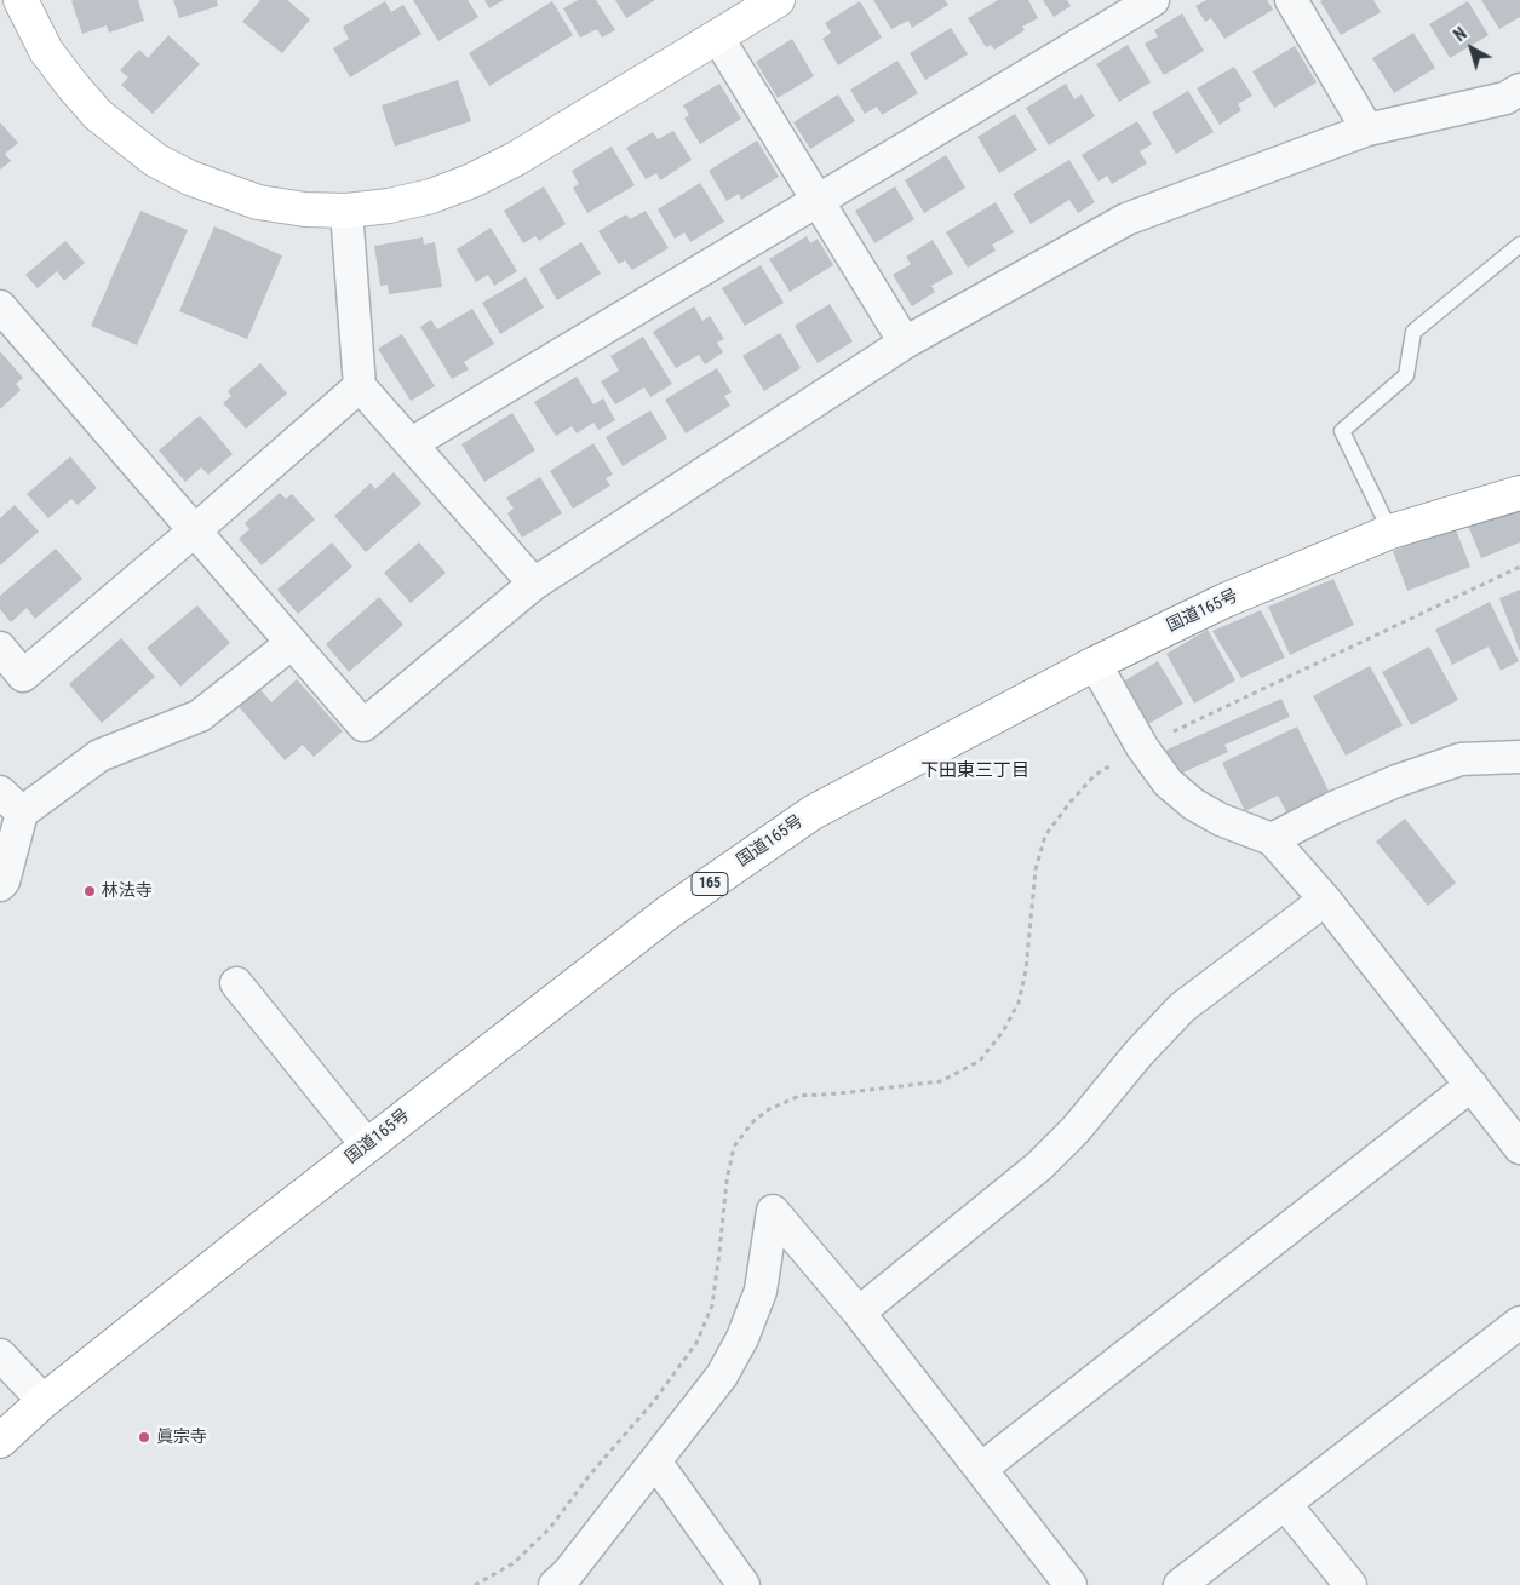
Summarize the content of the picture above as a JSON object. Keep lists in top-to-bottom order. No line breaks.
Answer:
{"streets":{"main road":["国道165号","165"]},"districts":["下田東三丁目"],"places":["林法寺","眞宗寺"],"north":"top left"}
